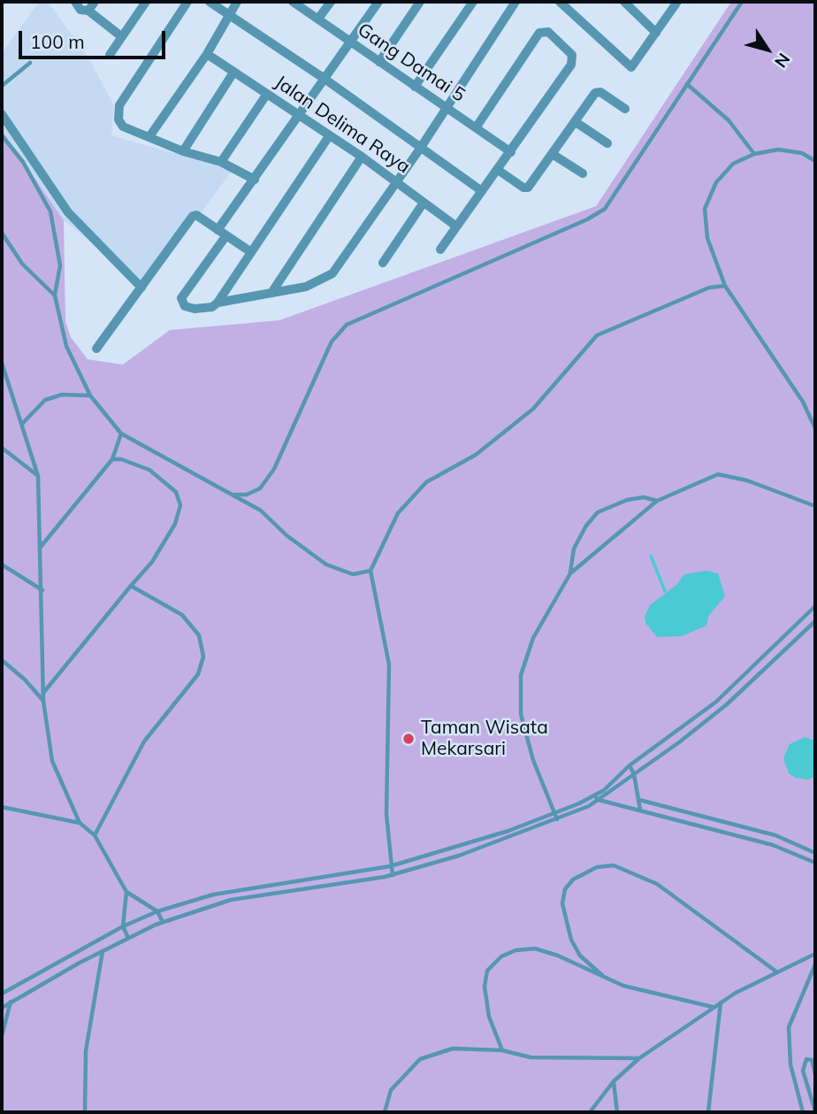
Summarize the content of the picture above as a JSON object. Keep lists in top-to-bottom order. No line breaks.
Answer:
{"streets":{"street":["Gang Damai 5","Jalan Delima Raya"]},"places":["Taman Wisata Mekarsari"],"scale_bar":"100 m","north":"bottom right"}
